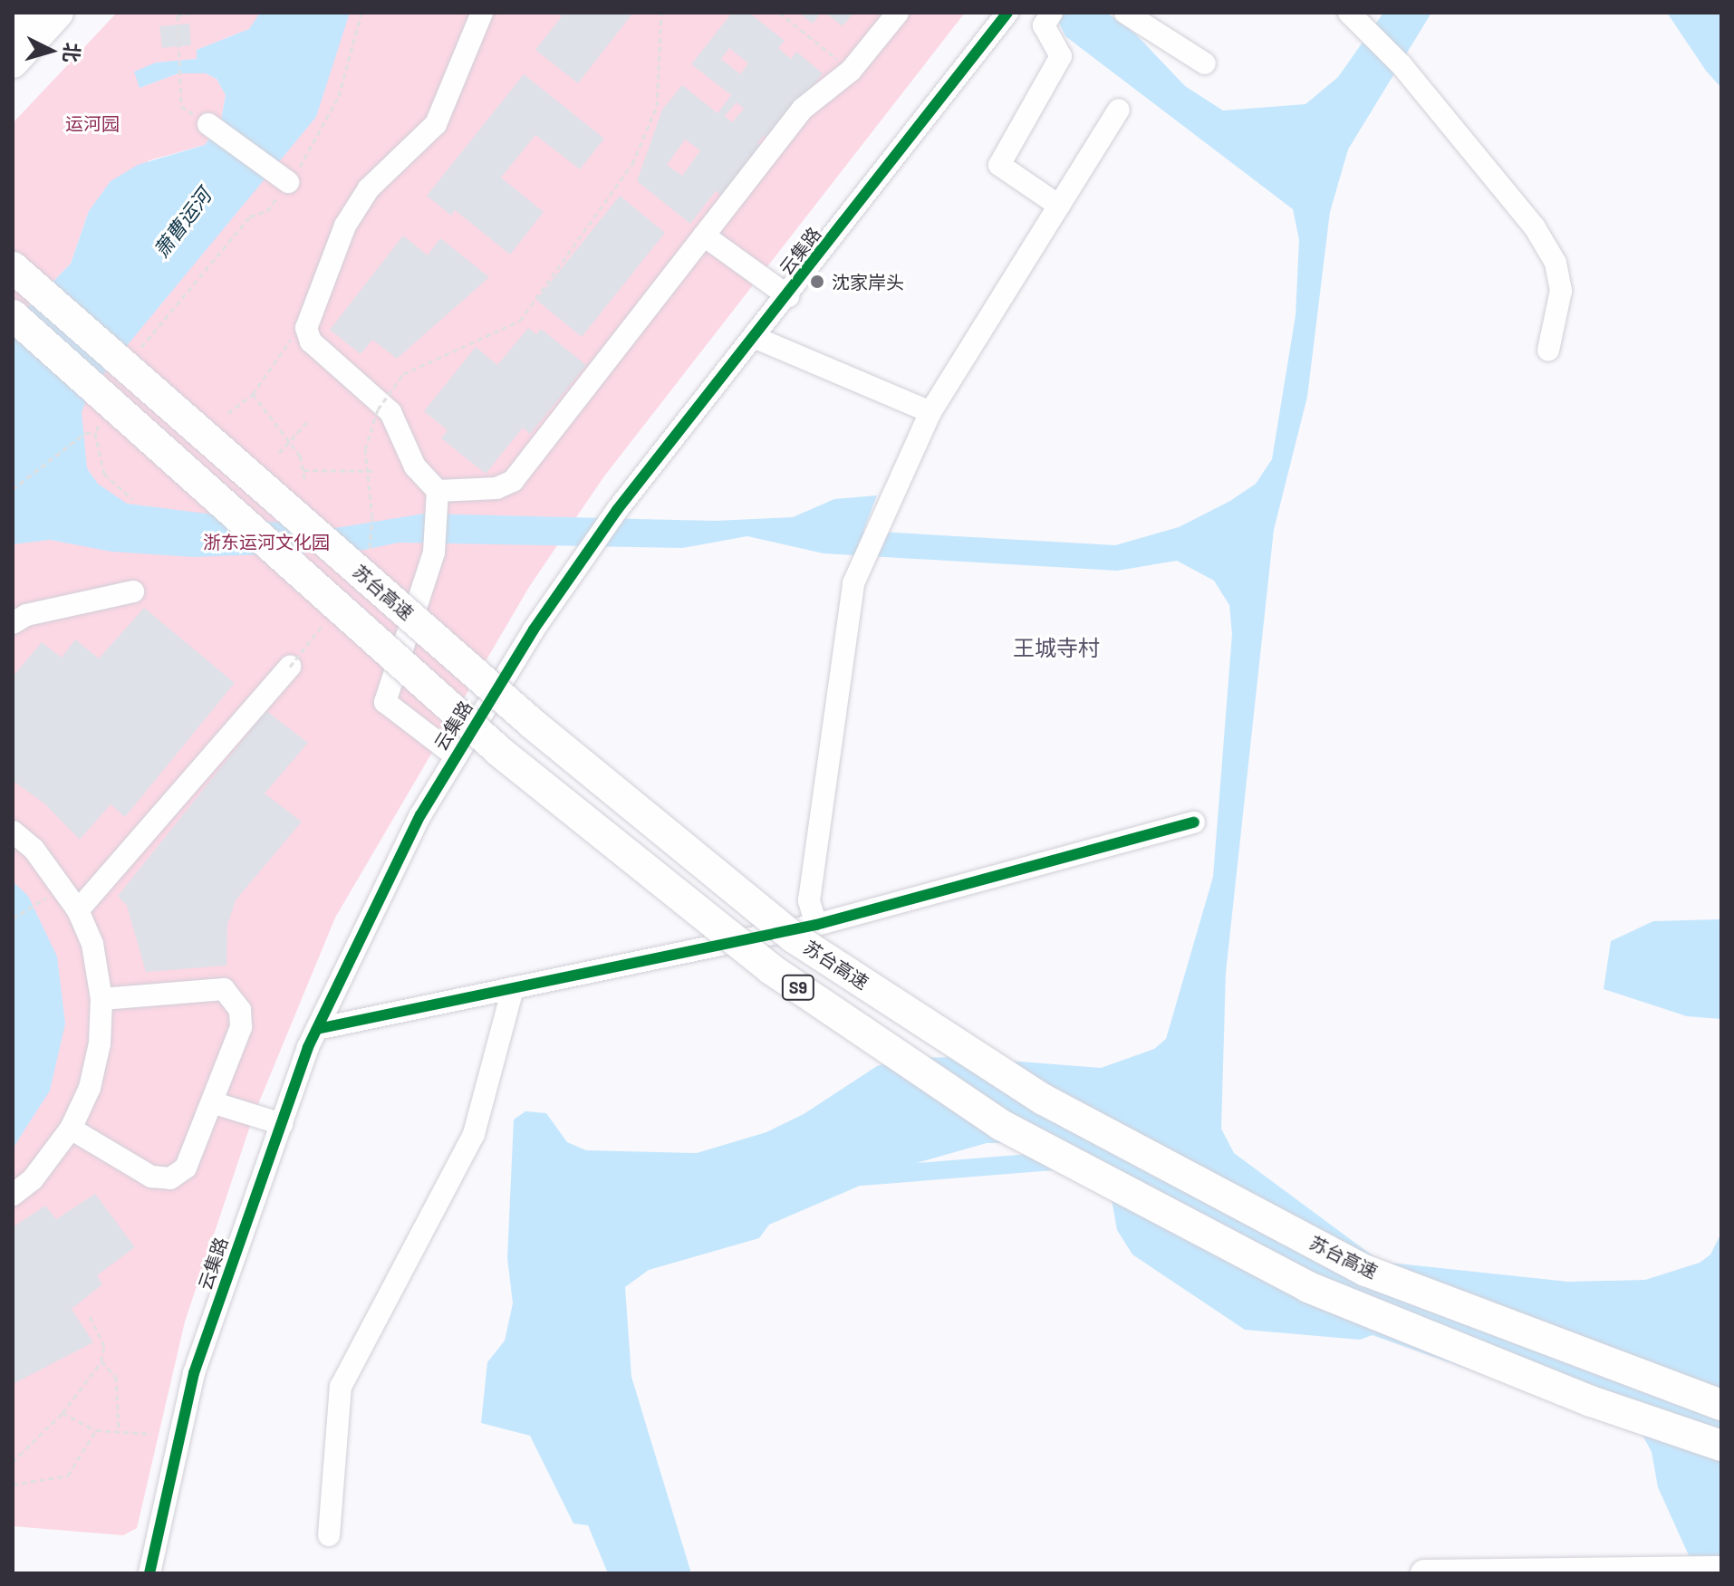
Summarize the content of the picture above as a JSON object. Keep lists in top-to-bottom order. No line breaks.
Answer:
{"streets":{"highway":["苏台高速","S9"],"street":["云集路"]},"districts":["王城寺村"],"water":["萧曹运河"],"parks":["运河园","浙东运河文化园"],"places":["沈家岸头"],"north":"right"}
